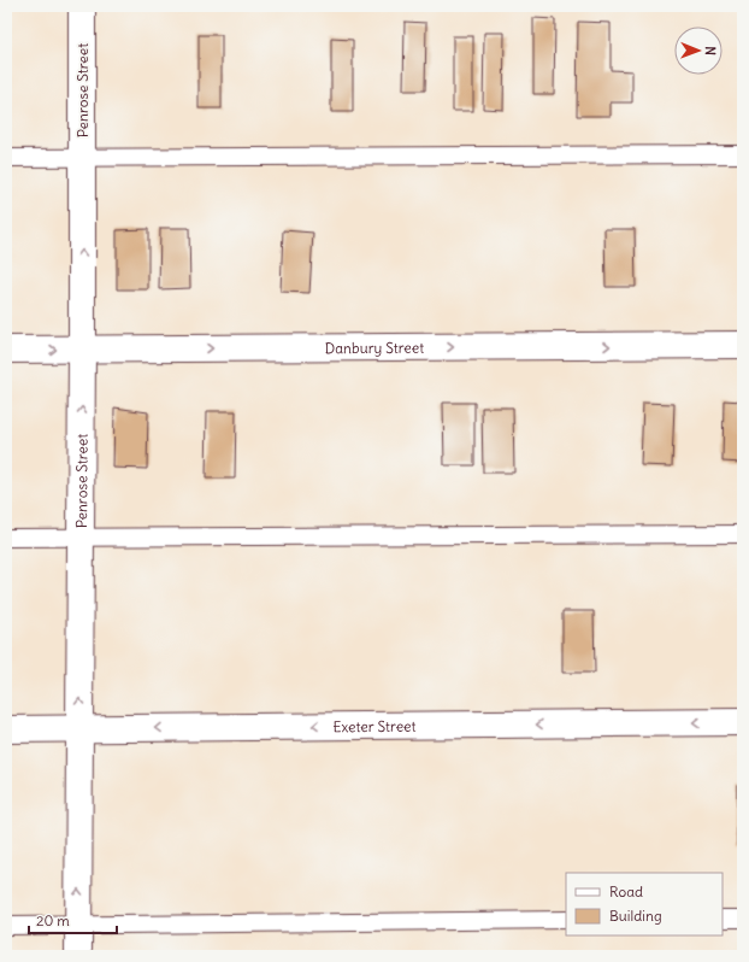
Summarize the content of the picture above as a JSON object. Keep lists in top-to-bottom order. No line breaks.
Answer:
{"streets":{"street":["Penrose Street","Danbury Street","Exeter Street"]},"crossings":[["Penrose Street","Danbury Street"],["Penrose Street","Exeter Street"]],"one_way":["Penrose Street","Danbury Street","Exeter Street"],"legend":["Road","Building"],"scale_bar":"20 m","north":"right"}
